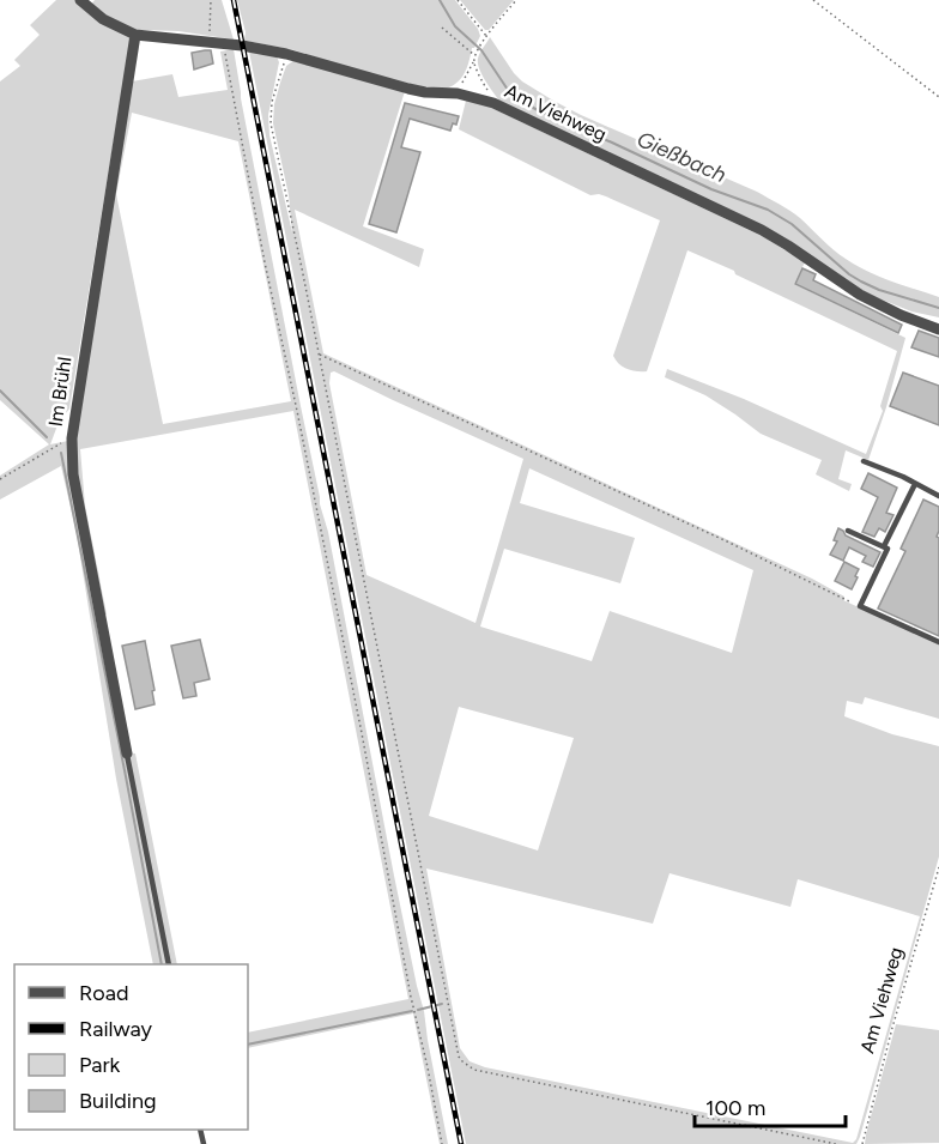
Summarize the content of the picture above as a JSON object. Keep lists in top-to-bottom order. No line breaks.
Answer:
{"streets":{"street":["Am Viehweg","Im Brühl"]},"water":["Gießbach"],"legend":["Road","Railway","Park","Building"],"scale_bar":"100 m"}
